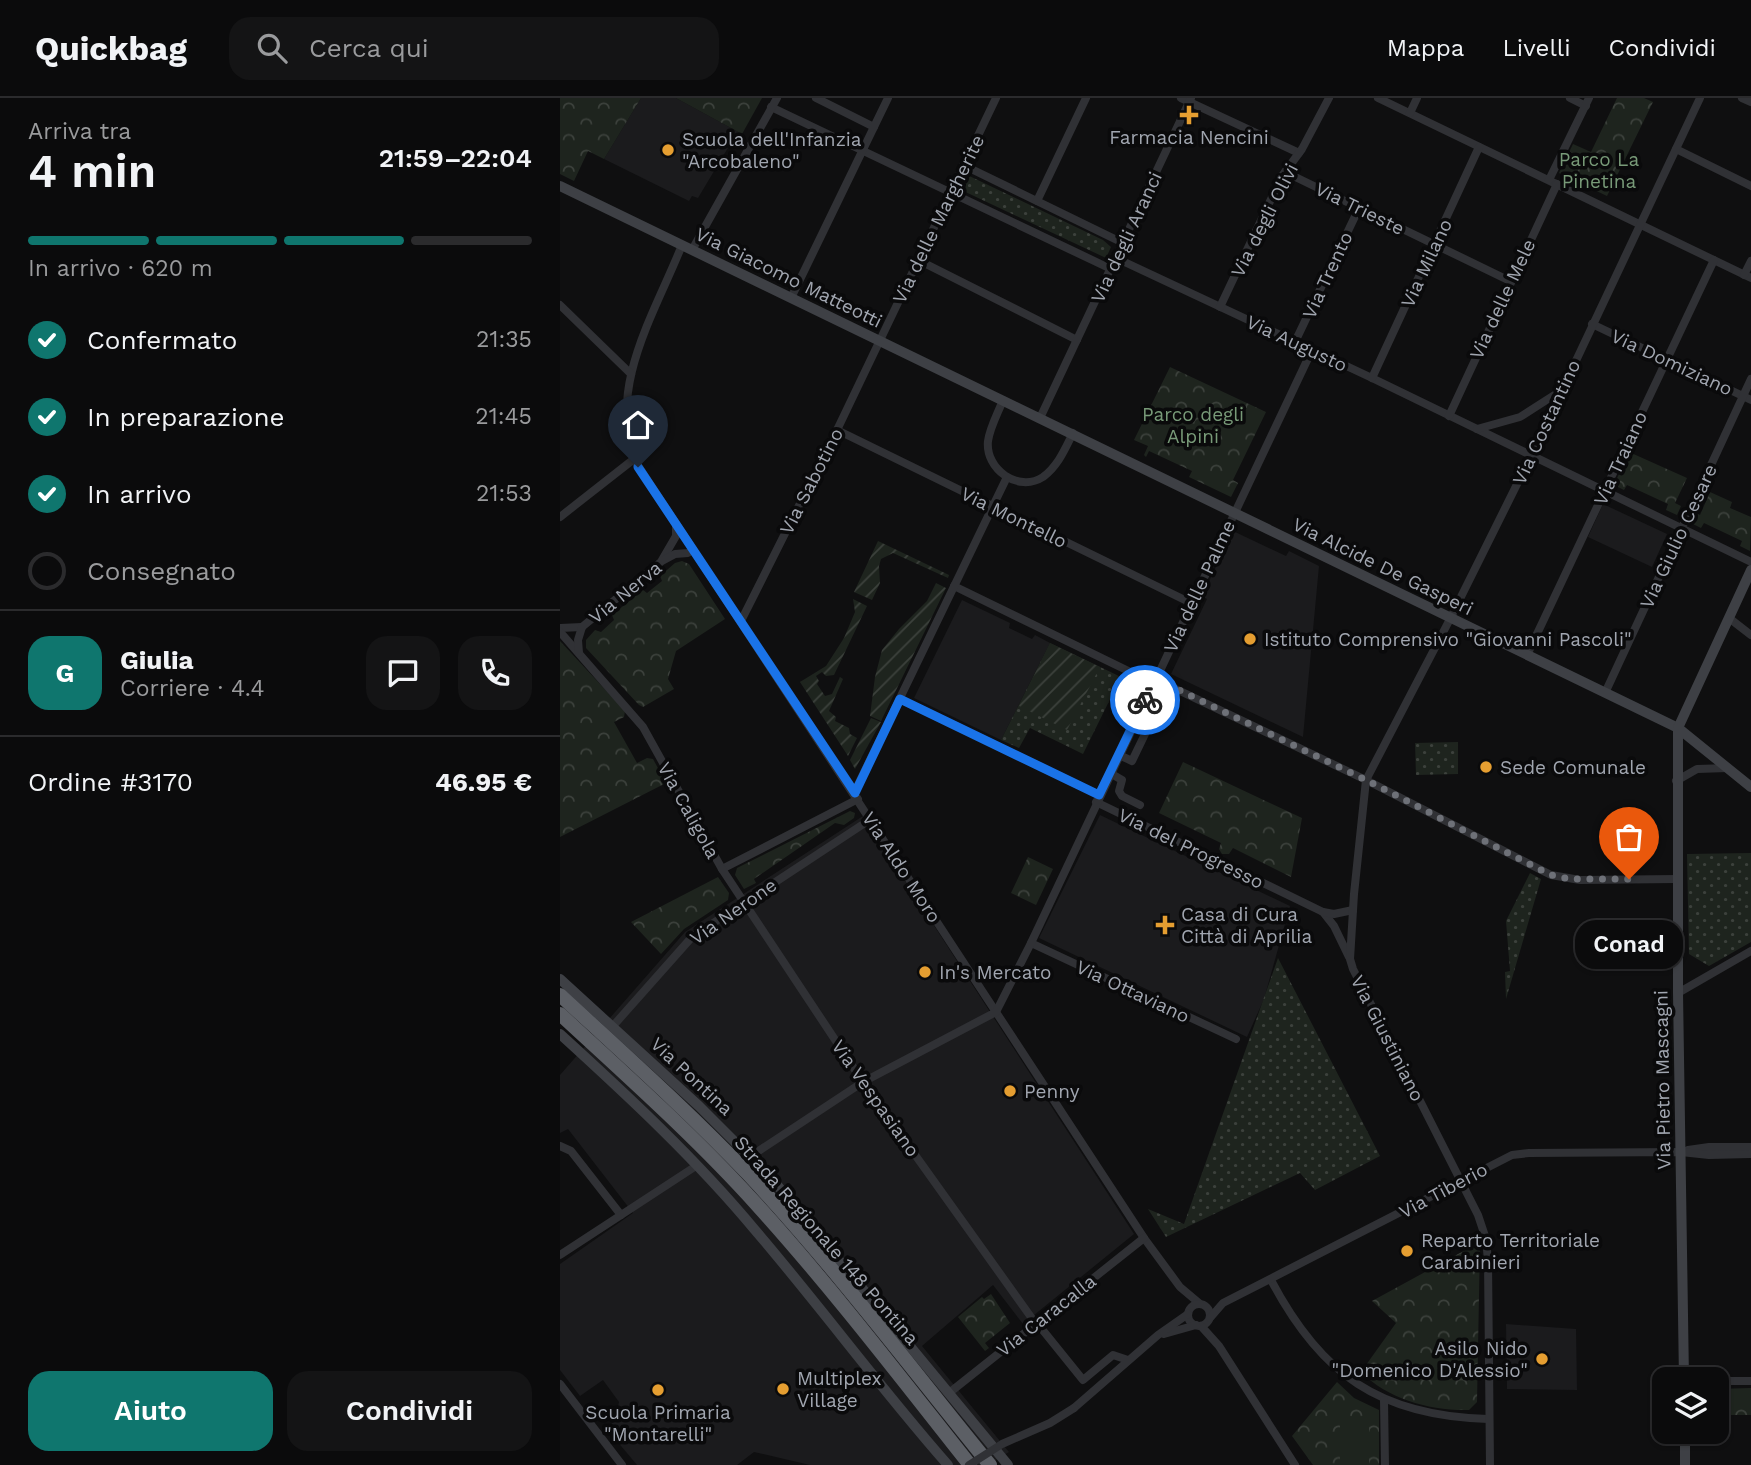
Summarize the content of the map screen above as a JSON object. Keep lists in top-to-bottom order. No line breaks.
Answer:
{"streets":{"highway":["Strada Regionale 148 Pontina"],"street":["Via Trieste","Via delle Margherite","Via degli Olivi","Via degli Aranci","Via Milano","Via Trento","Via Giacomo Matteotti","Via delle Mele","Via Augusto","Via Domiziano","Via Costantino","Via Traiano","Via Sabotino","Via Montello","Via Giulio Cesare","Via Alcide De Gasperi","Via delle Palme","Via Nerva","Via Caligola","Via del Progresso","Via Aldo Moro","Via Nerone","Via Ottaviano","Via Giustiniano","Via Pontina","Via Pietro Mascagni","Via Vespasiano","Via Tiberio","Via Caracalla"]},"crossings":[["Via Trieste","Via degli Olivi"],["Via Trieste","Via Milano"],["Via Trieste","Via Trento"],["Via Trieste","Via delle Mele"],["Via delle Margherite","Via Giacomo Matteotti"],["Via delle Margherite","Via Sabotino"],["Via degli Olivi","Via Augusto"],["Via degli Aranci","Via Giacomo Matteotti"],["Via degli Aranci","Via Augusto"],["Via degli Aranci","Via Alcide De Gasperi"],["Via Milano","Via Augusto"],["Via Trento","Via Augusto"],["Via Giacomo Matteotti","Via Sabotino"],["Via Giacomo Matteotti","Via Alcide De Gasperi"],["Via Giacomo Matteotti","Via Aldo Moro"],["Via delle Mele","Via Augusto"],["Via Augusto","Via Costantino"],["Via Augusto","Via Traiano"],["Via Augusto","Via Giulio Cesare"],["Via Augusto","Via delle Palme"],["Via Domiziano","Via Costantino"],["Via Domiziano","Via Traiano"],["Via Domiziano","Via Giulio Cesare"],["Via Costantino","Via Alcide De Gasperi"],["Via Costantino","Via Giustiniano"],["Via Traiano","Via Alcide De Gasperi"],["Via Sabotino","Via Montello"],["Via Sabotino","Via Aldo Moro"],["Via Montello","Via delle Palme"],["Via Giulio Cesare","Via Alcide De Gasperi"],["Via Alcide De Gasperi","Via delle Palme"],["Via Alcide De Gasperi","Via Giustiniano"],["Via Alcide De Gasperi","Via Pietro Mascagni"],["Via delle Palme","Via del Progresso"],["Via delle Palme","Via Aldo Moro"],["Via delle Palme","Via Ottaviano"],["Via Nerva","Via Caligola"],["Via Nerva","Via Aldo Moro"],["Via Caligola","Via Aldo Moro"],["Via Caligola","Via Vespasiano"],["Via del Progresso","Via Giustiniano"],["Via Aldo Moro","Via Nerone"],["Via Aldo Moro","Via Tiberio"],["Via Aldo Moro","Via Caracalla"],["Via Nerone","Via Pontina"],["Via Nerone","Via Vespasiano"],["Via Giustiniano","Via Tiberio"],["Via Pontina","Via Caracalla"],["Via Pietro Mascagni","Via Tiberio"],["Via Vespasiano","Via Caracalla"]],"parks":["Parco La Pinetina","Parco degli Alpini"],"places":{"health":["Farmacia Nencini","Casa di Cura Città di Aprilia"],"other":["Scuola dell'Infanzia \"Arcobaleno\"","Istituto Comprensivo \"Giovanni Pascoli\"","Sede Comunale","Conad","In's Mercato","Penny","Reparto Territoriale Carabinieri","Asilo Nido \"Domenico D'Alessio\"","Multiplex Village","Scuola Primaria \"Montarelli\""]},"page":{"header":"Quickbag","search":"Cerca qui","nav":["Mappa","Livelli","Condividi"],"heading":["4 min","Arriva tra","21:59–22:04"],"panel":["Giulia","Corriere · 4.4","Ordine #3170","46.95 €"],"bar":"In arrivo · 620 m","list":[["Confermato","21:35"],["In preparazione","21:45"],["In arrivo","21:53"],"Consegnato"],"round":"G","bubble":"Conad","buttons":["Aiuto","Condividi"]}}
